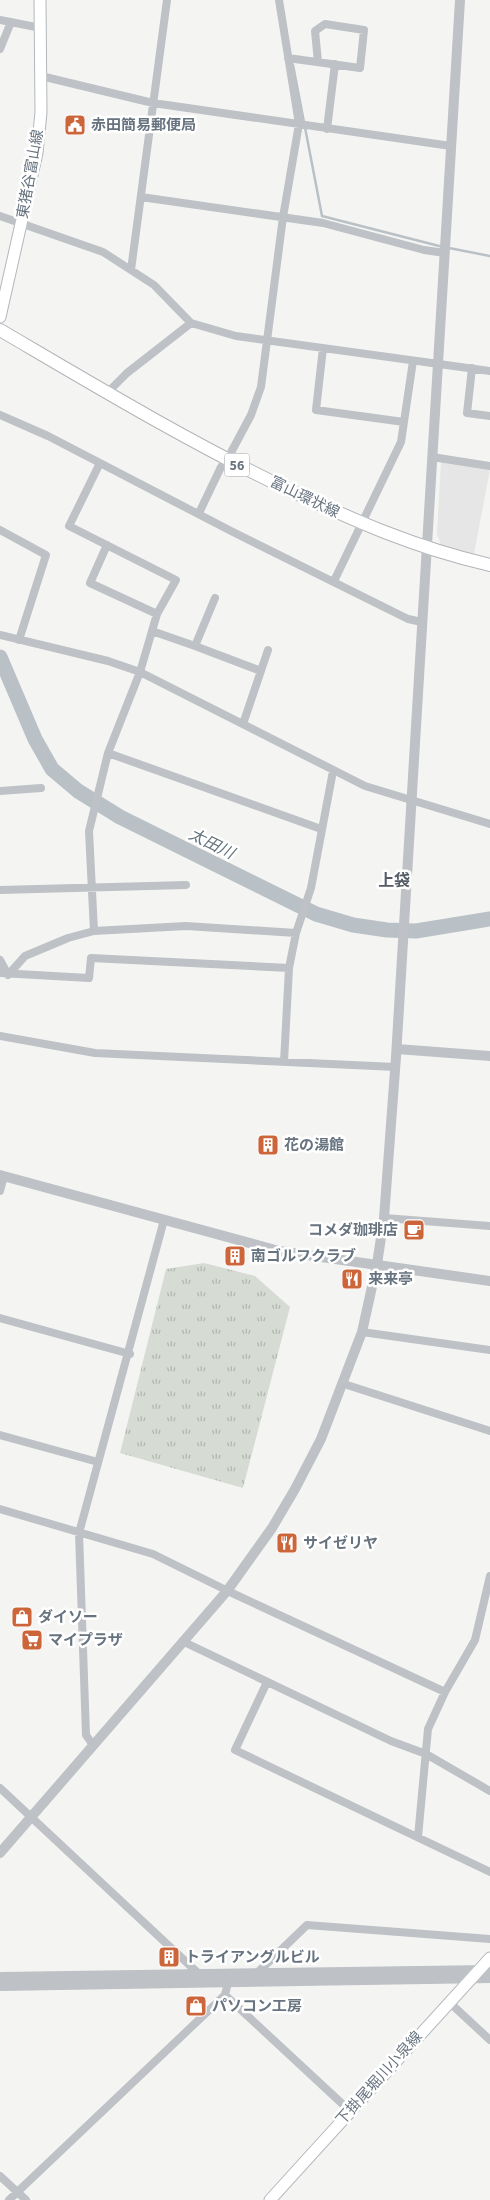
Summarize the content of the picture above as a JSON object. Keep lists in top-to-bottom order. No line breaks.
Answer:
{"streets":{"main road":["東猪谷富山線","56","富山環状線","下掛尾堀川小泉線"]},"districts":["上袋"],"water":["太田川"],"places":{"public building":["赤田簡易郵便局"],"building":["花の湯館","南ゴルフクラブ","トライアングルビル"],"cafe":["コメダ珈琲店"],"restaurant":["来来亭","サイゼリヤ"],"shop":["ダイソー","パソコン工房"],"supermarket":["マイプラザ"]}}
